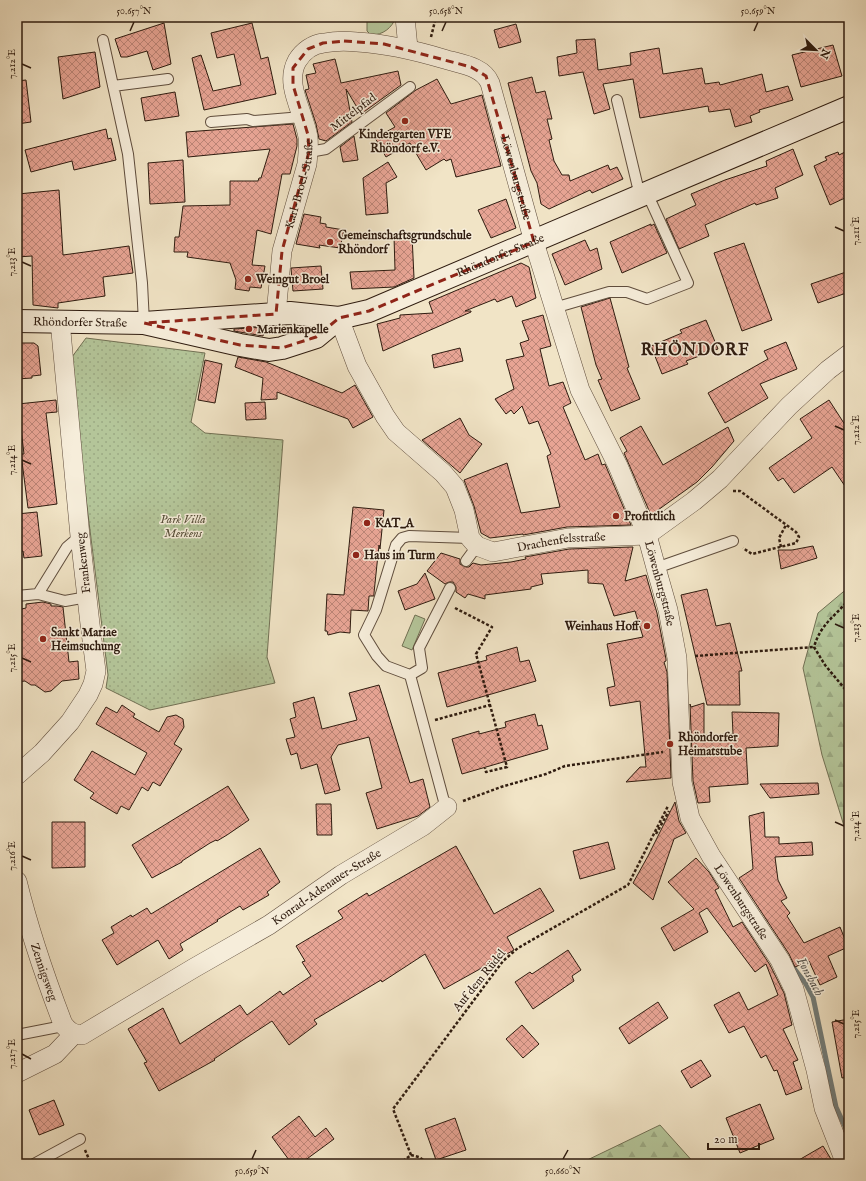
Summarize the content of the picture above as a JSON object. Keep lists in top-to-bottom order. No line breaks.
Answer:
{"streets":{"main road":["Rhöndorfer Straße"],"street":["Löwenburgstraße","Karl-Broel-Straße","Drachenfelsstraße","Frankenweg","Konrad-Adenauer-Straße","Zennigsweg"],"lane":["Mittelpfad"],"path":["Auf dem Rüdel"]},"crossings":[["Mittelpfad","Karl-Broel-Straße"],["Löwenburgstraße","Karl-Broel-Straße"],["Löwenburgstraße","Rhöndorfer Straße"],["Löwenburgstraße","Drachenfelsstraße"],["Löwenburgstraße","Auf dem Rüdel"],["Karl-Broel-Straße","Rhöndorfer Straße"],["Rhöndorfer Straße","Frankenweg"],["Konrad-Adenauer-Straße","Zennigsweg"]],"districts":["RHÖNDORF"],"water":["Fonsbach"],"parks":["Park Villa Merkens"],"places":["Kindergarten VFE Rhöndorf e.V.","Gemeinschaftsgrundschule Rhöndorf","Weingut Broel","Marienkapelle","Profittlich","KAT_A","Haus im Turm","Weinhaus Hoff","Sankt Mariae Heimsuchung","Rhöndorfer Heimatstube"],"scale_bar":"20 m","north":"bottom right","coordinates":["50.657°N","50.658°N","50.659°N","7.212°E","7.211°E","7.213°E","7.214°E","7.215°E","7.216°E","7.217°E","50.660°N"]}
